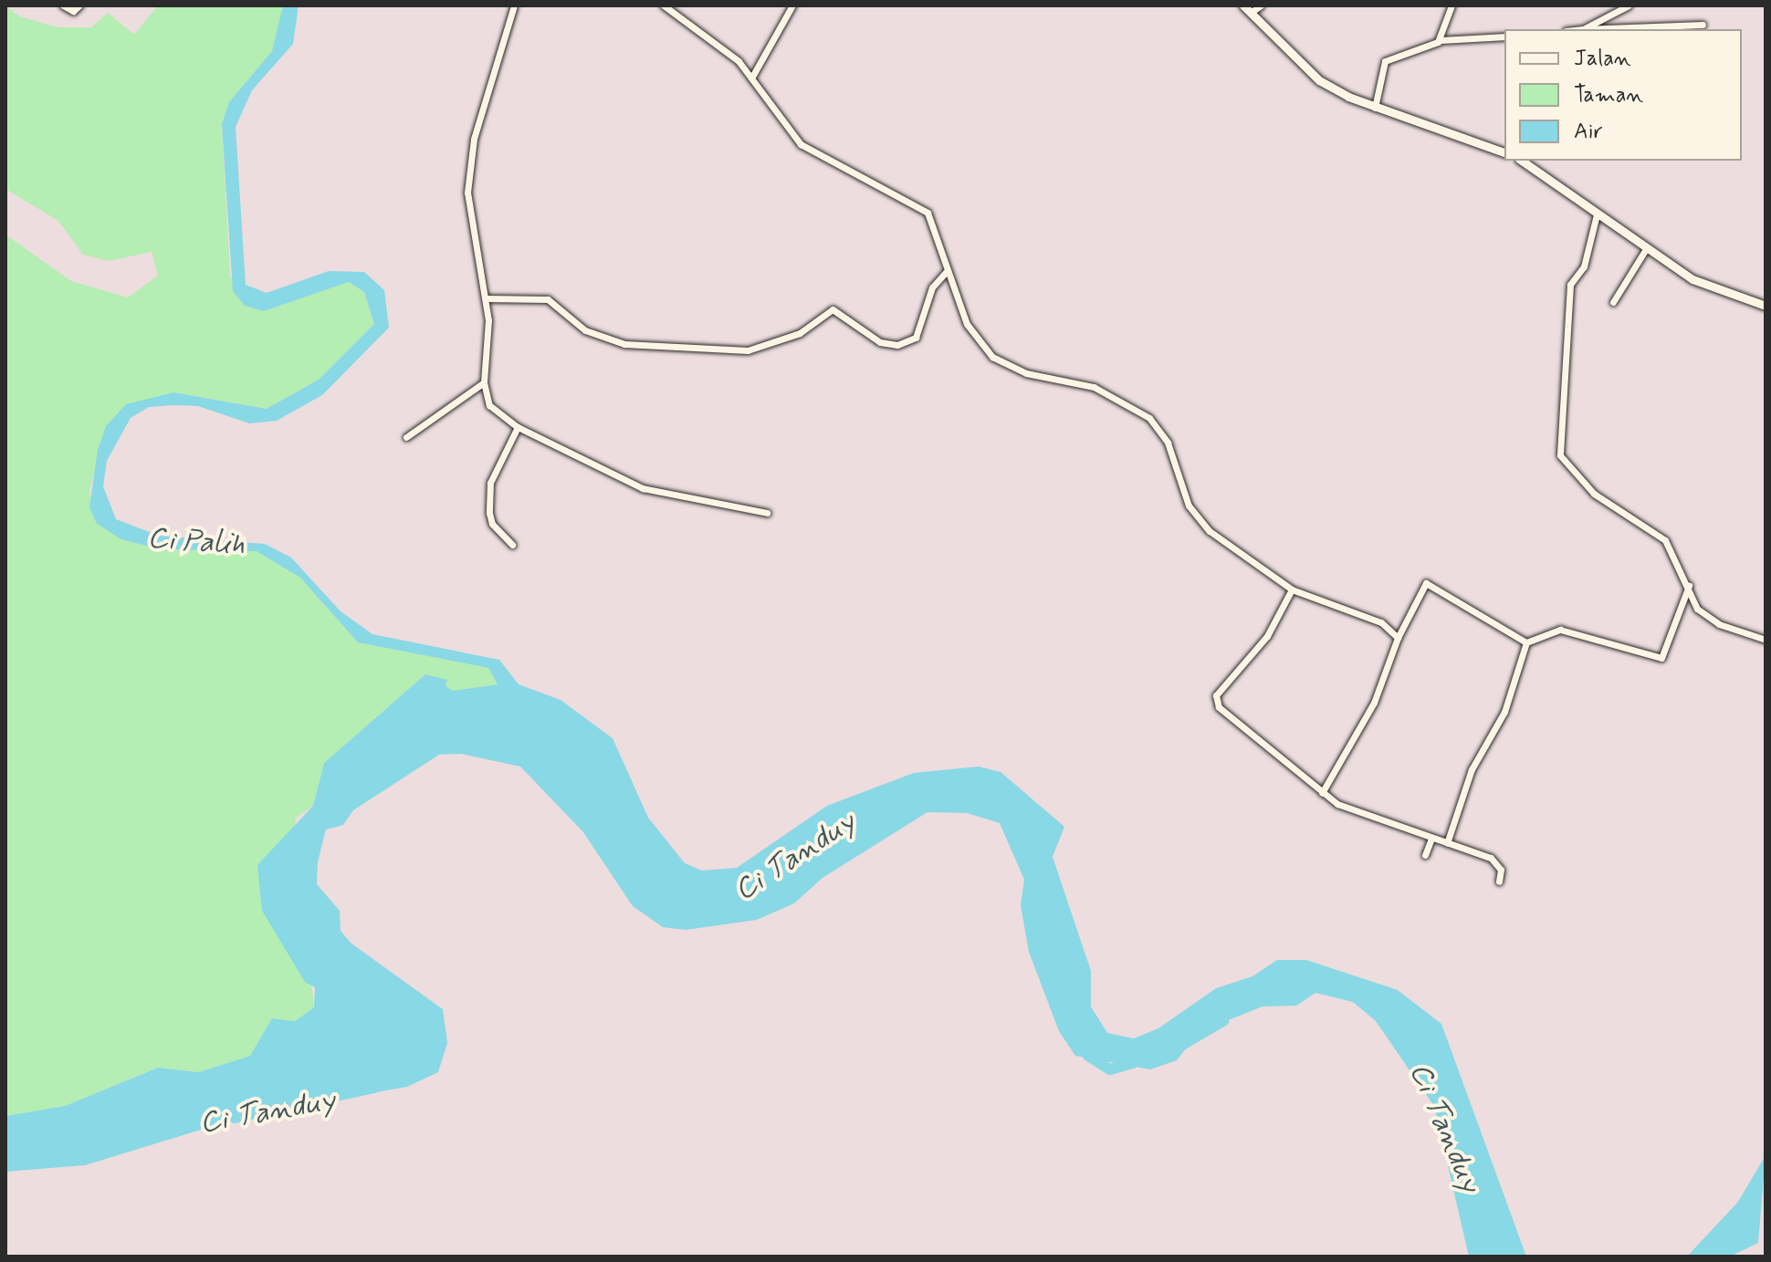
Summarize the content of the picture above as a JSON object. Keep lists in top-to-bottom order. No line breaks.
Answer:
{"water":["Ci Palih","Ci Tanduy"],"legend":["Jalan","Taman","Air"]}
